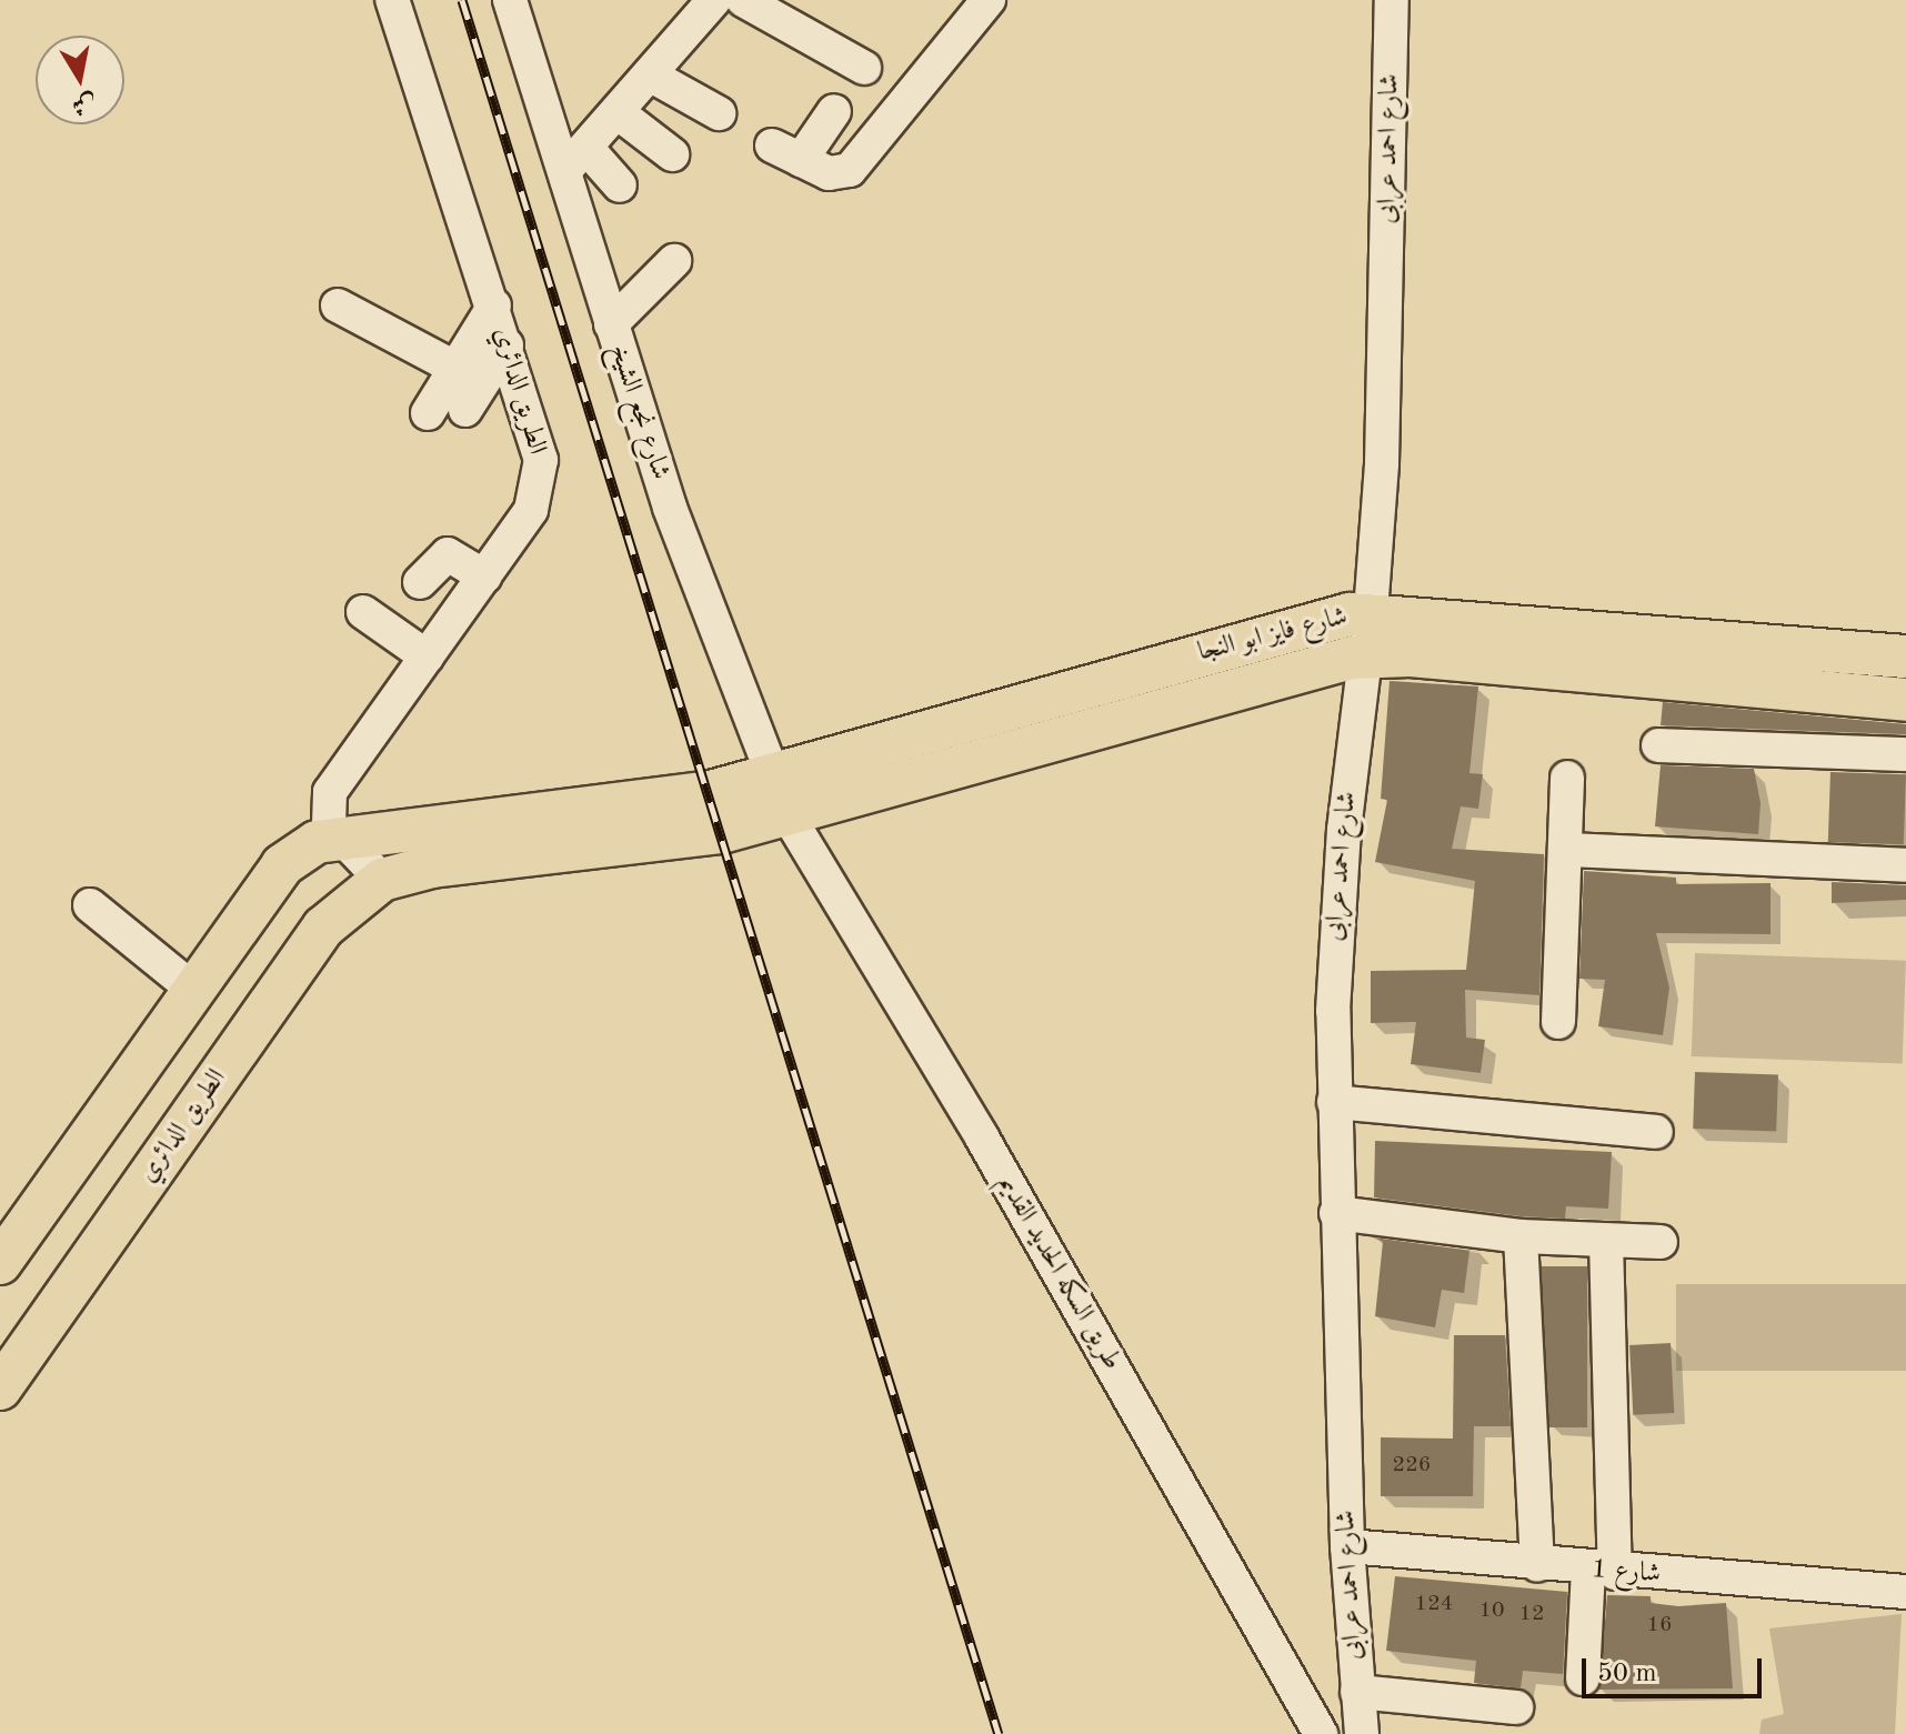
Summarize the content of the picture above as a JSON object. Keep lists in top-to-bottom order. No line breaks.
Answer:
{"streets":{"main road":["الطريق الدائري","شارع فايز ابو النجا"],"street":["شارع احمد عرابى","شارع نجع الشيخ","طريق السكه الحديد القديم","شارع 1"]},"crossings":[["شارع احمد عرابى","شارع فايز ابو النجا"],["شارع احمد عرابى","شارع 1"],["الطريق الدائري","شارع فايز ابو النجا"],["شارع نجع الشيخ","شارع فايز ابو النجا"],["شارع نجع الشيخ","طريق السكه الحديد القديم"],["شارع فايز ابو النجا","طريق السكه الحديد القديم"]],"house_numbers":["226","124","10","12","16"],"scale_bar":"50 m","north":"bottom"}
